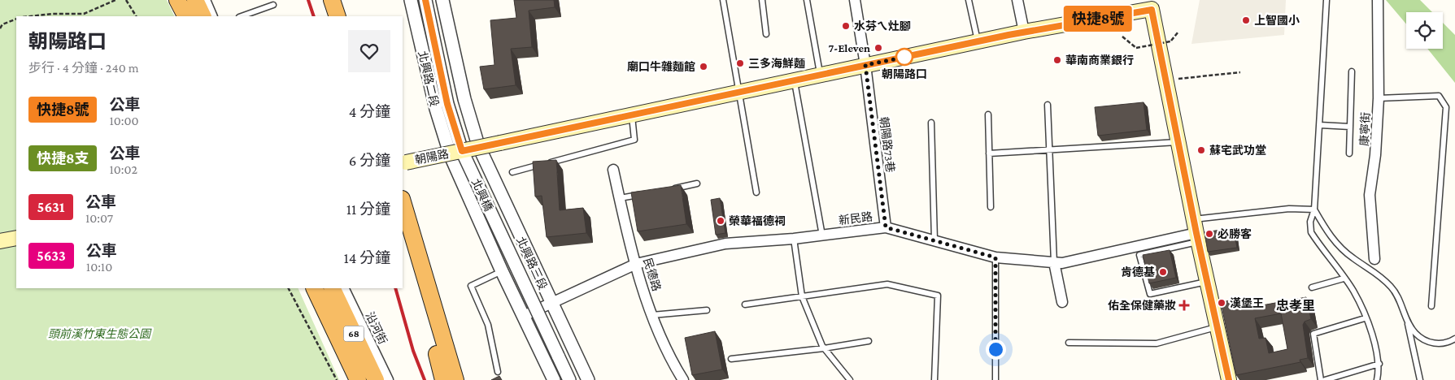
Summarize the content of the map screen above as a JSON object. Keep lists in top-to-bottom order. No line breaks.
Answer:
{"streets":{"highway":["68"],"main road":["朝陽路"],"street":["北興路二段","康寧街","朝陽路73巷","北興橋","新民路","北興路三段","民德路","沿河街"]},"crossings":[["北興路二段","朝陽路"],["北興路二段","北興橋"],["朝陽路73巷","朝陽路"],["朝陽路73巷","新民路"],["朝陽路","北興橋"],["新民路","北興路三段"],["新民路","民德路"]],"districts":["忠孝里"],"parks":["頭前溪竹東生態公園"],"places":{"other":["上智國小","水芬ㄟ灶腳","7-Eleven","朝陽路口","華南商業銀行","三多海鮮麵","廟口牛雜麵館","蘇宅武功堂","榮華福德祠","必勝客","肯德基","漢堡王"],"health":["佑全保健藥妝"]},"lines":["bus line 快捷8號"],"page":{"on_map":"快捷8號","heading":["朝陽路口","步行 · 4 分鐘 · 240 m"],"list":[{"mark":"快捷8號","name":"公車","note":"10:00","value":"4 分鐘"},{"mark":"快捷8支","name":"公車","note":"10:02","value":"6 分鐘"},{"mark":"5631","name":"公車","note":"10:07","value":"11 分鐘"},{"mark":"5633","name":"公車","note":"10:10","value":"14 分鐘"}]}}
